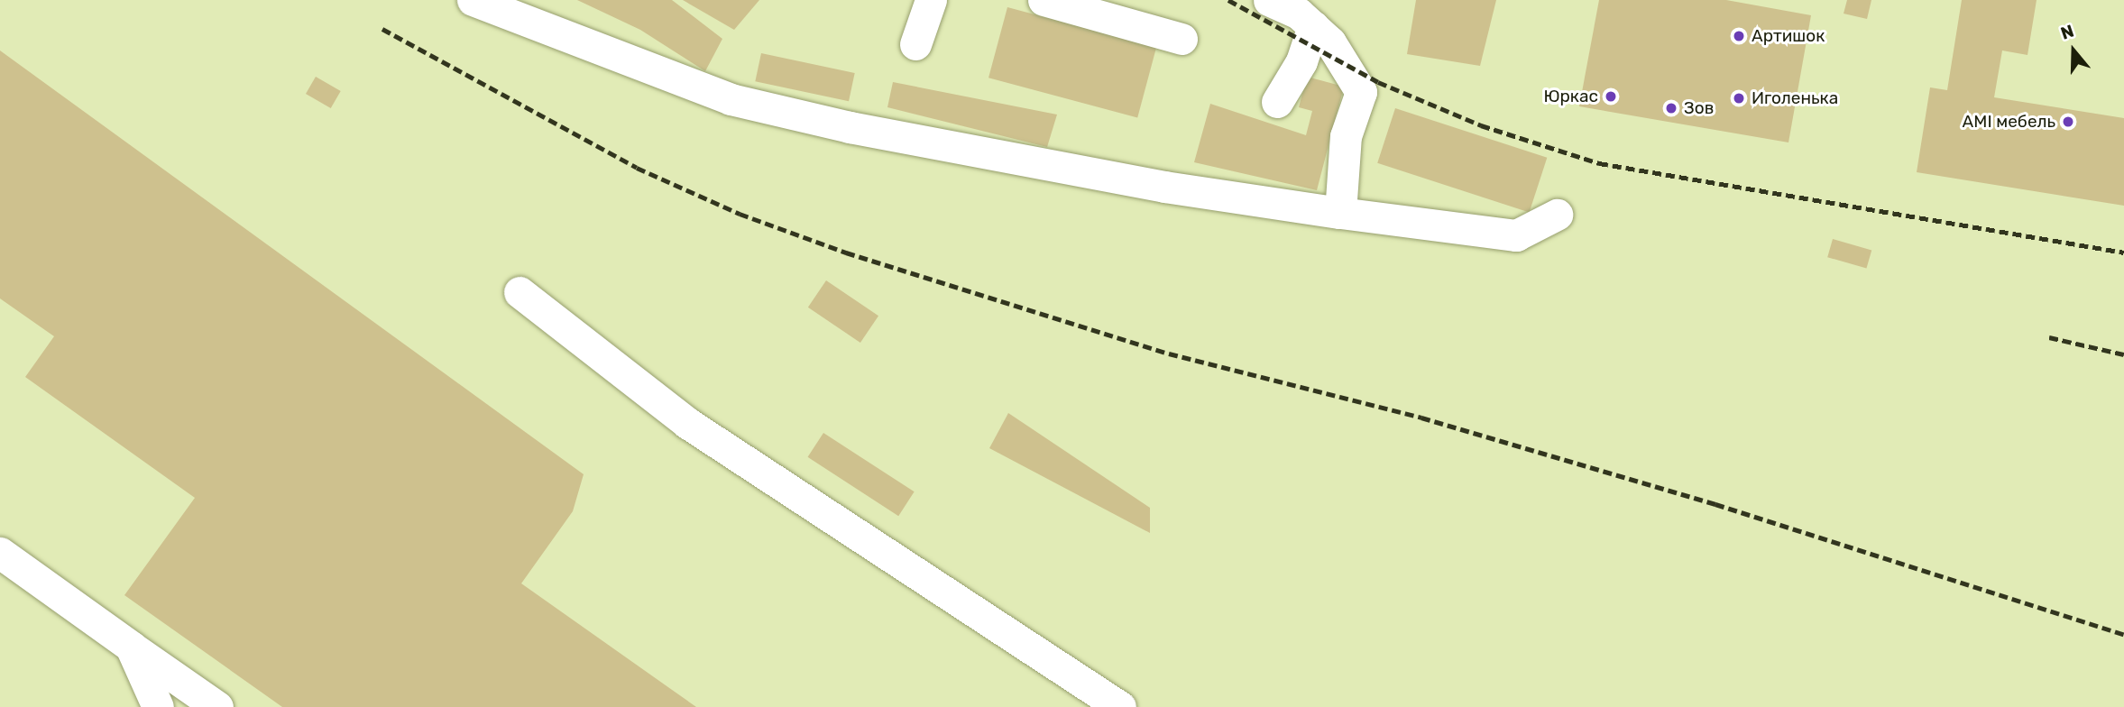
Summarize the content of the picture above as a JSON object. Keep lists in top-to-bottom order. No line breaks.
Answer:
{"places":["Артишок","Юркас","Иголенька","Зов","AMI мебель"],"north":"top"}
